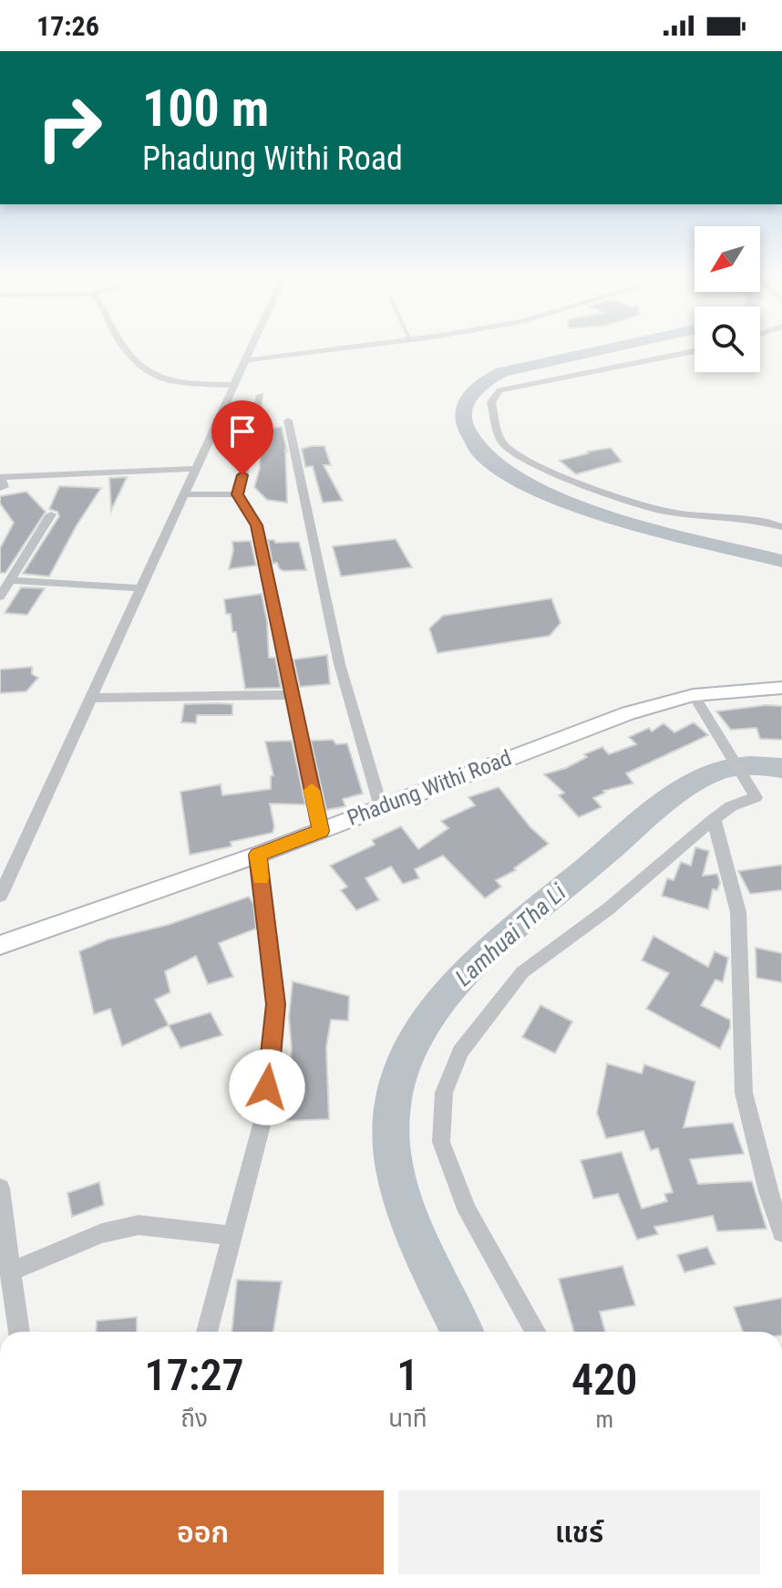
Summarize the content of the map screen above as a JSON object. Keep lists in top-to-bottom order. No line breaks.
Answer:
{"streets":{"main road":["Phadung Withi Road"]},"water":["Lamhuai Tha Li"],"north":"bottom left","page":{"status":"17:26","turn":["100 m","Phadung Withi Road"],"eta":["17:27","ถึง","1","นาที","420","m"],"buttons":["ออก","แชร์"]}}
